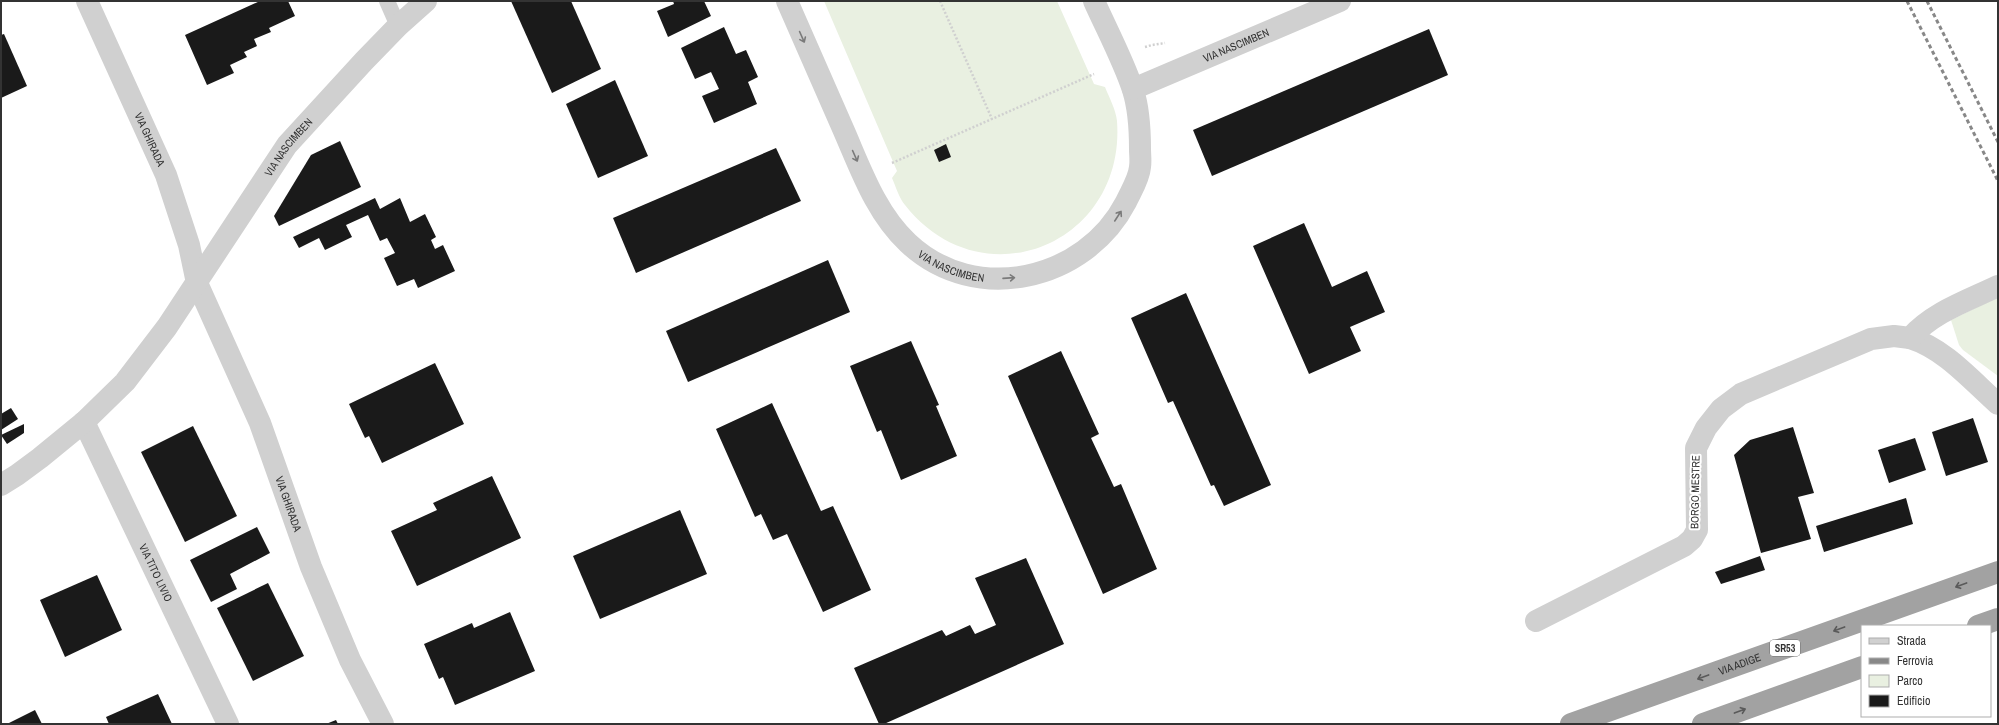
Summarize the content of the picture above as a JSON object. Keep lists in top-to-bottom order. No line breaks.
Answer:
{"streets":{"highway":["SR53","VIA ADIGE"],"street":["VIA NASCIMBEN","VIA GHIRADA","BORGO MESTRE","VIA TITO LIVIO"]},"crossings":[["VIA NASCIMBEN","VIA GHIRADA"]],"legend":["Strada","Ferrovia","Parco","Edificio"]}
